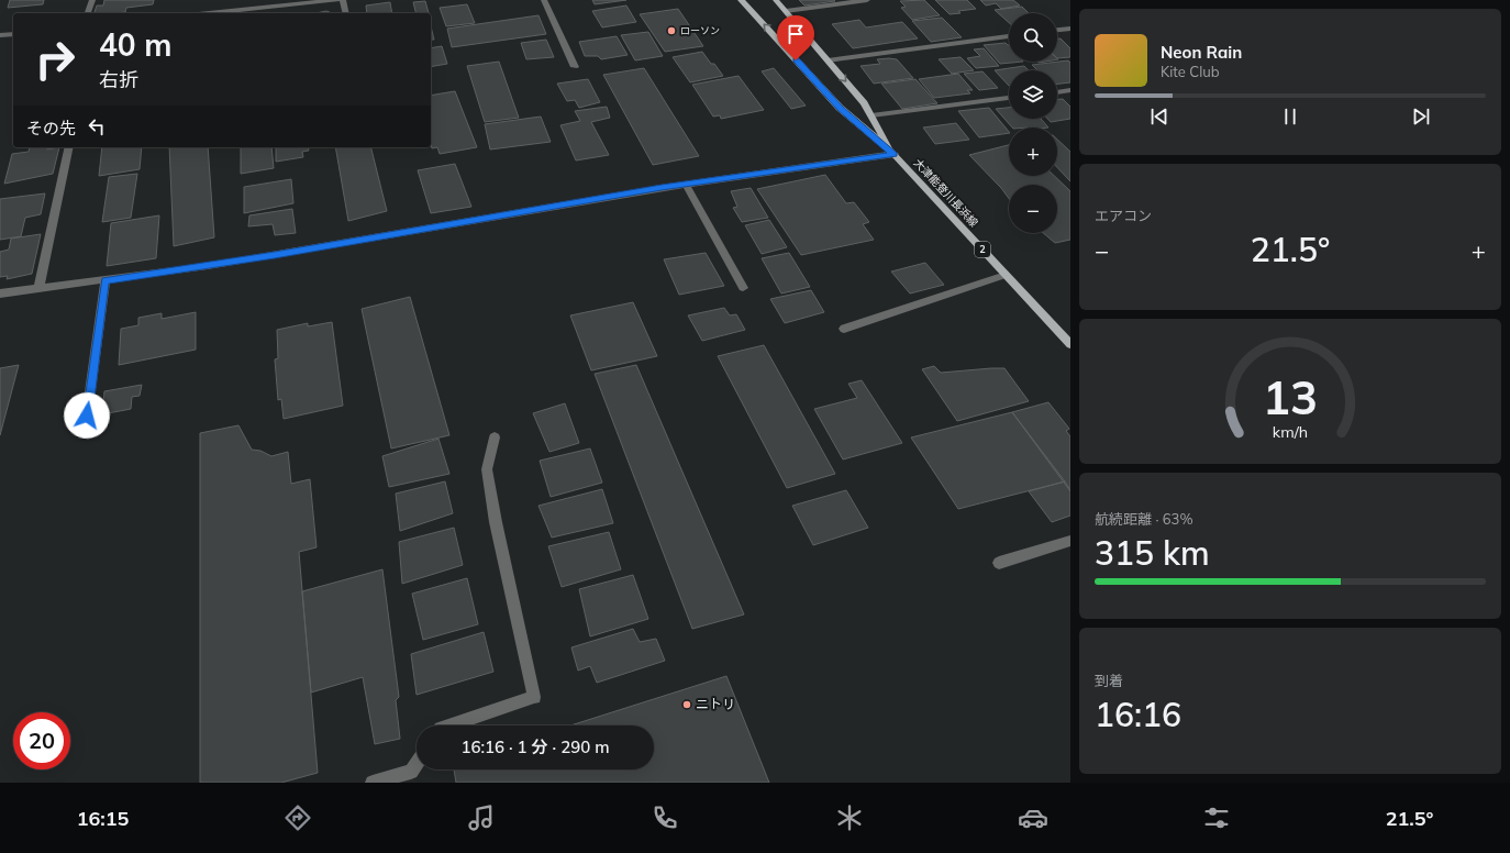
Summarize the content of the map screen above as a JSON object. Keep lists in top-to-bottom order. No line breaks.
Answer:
{"streets":{"main road":["大津能登川長浜線","2"]},"places":["ローソン","ニトリ"],"page":{"map_buttons":["+","−"],"turn":["40 m","右折"],"song":["Neon Rain","Kite Club"],"then":"その先","tile":["エアコン",["航続距離 · 63%","315 km"],["到着","16:16"]],"heat":["−","21.5°","+"],"limit":"20","trip":"16:16 · 1 分 · 290 m","tabs":["16:15","21.5°"],"gauge":["13","km/h"]}}
